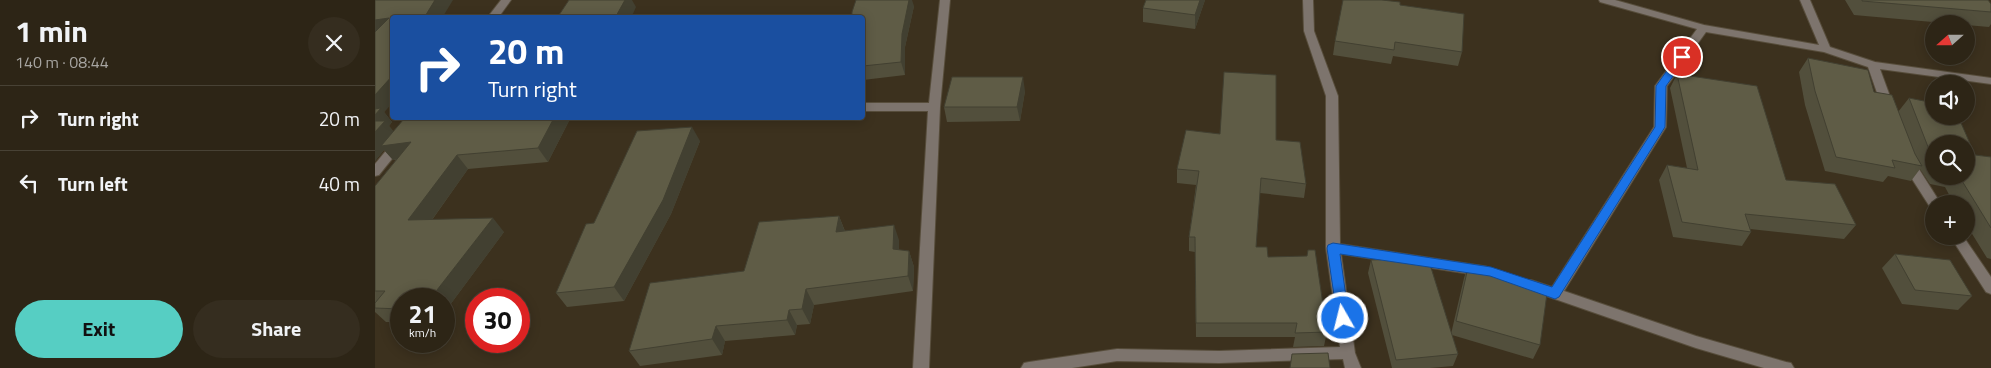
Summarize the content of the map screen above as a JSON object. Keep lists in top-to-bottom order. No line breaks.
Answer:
{"north":"left","page":{"heading":["1 min","140 m · 08:44"],"map_buttons":"+","turn":["20 m","Turn right"],"list":[{"name":"Turn right","value":"20 m"},{"name":"Turn left","value":"40 m"}],"speed":"21 km/h","limit":"30","buttons":["Exit","Share"]}}
